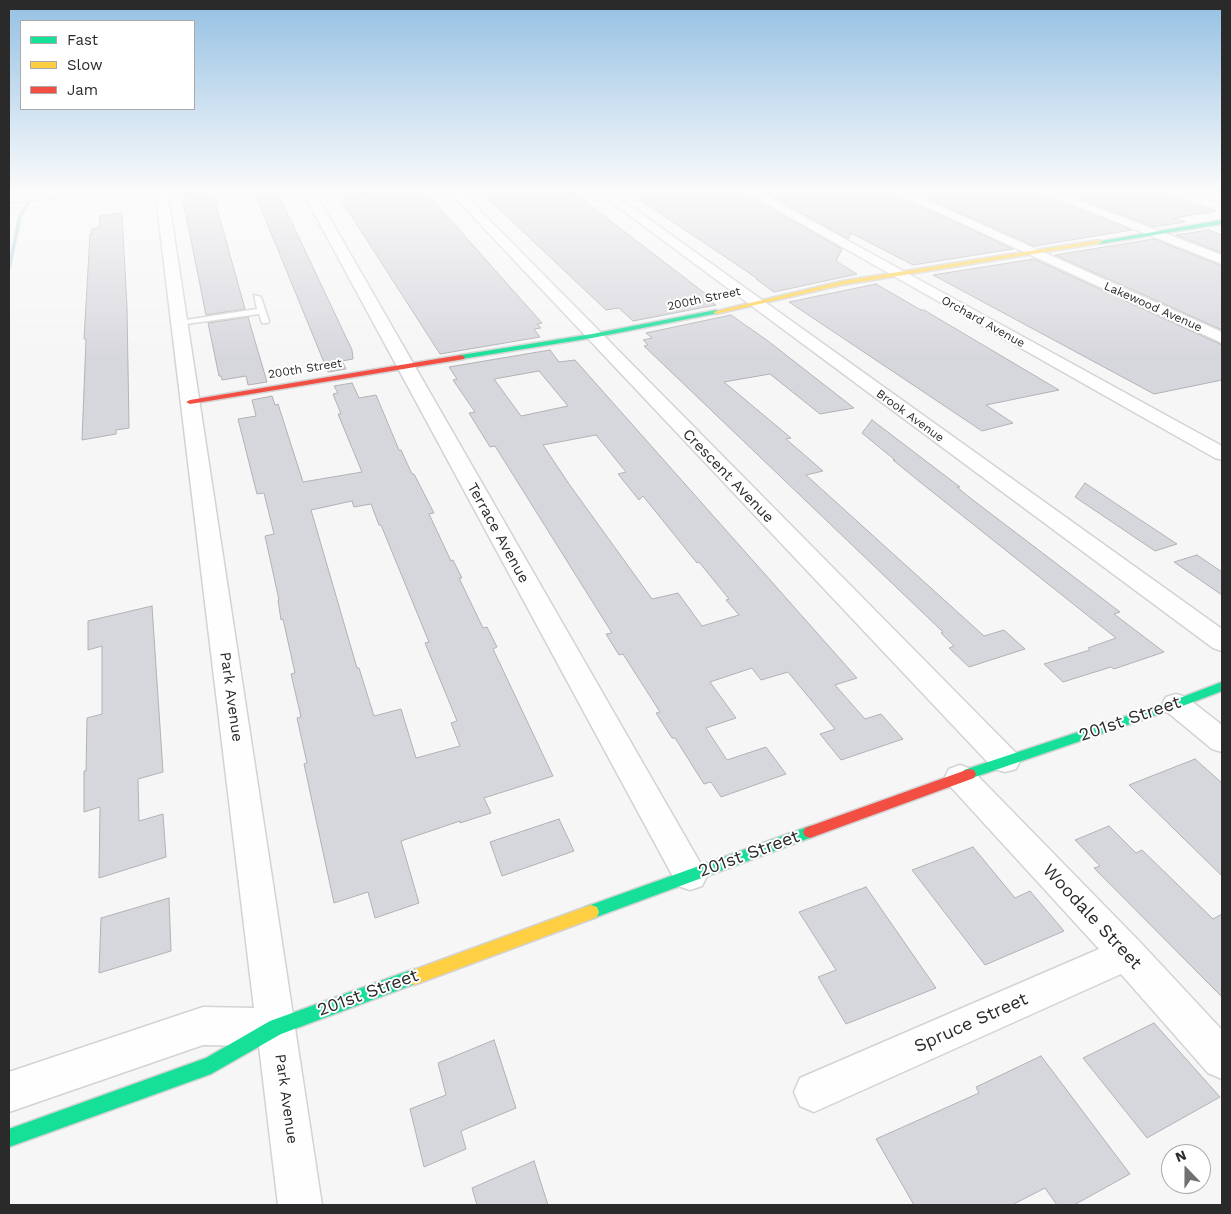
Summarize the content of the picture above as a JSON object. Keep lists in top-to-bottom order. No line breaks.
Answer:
{"streets":{"street":["200th Street","Lakewood Avenue","Orchard Avenue","Brook Avenue","Crescent Avenue","Terrace Avenue","Park Avenue","201st Street","Woodale Street","Spruce Street"]},"crossings":[["200th Street","Lakewood Avenue"],["200th Street","Orchard Avenue"],["200th Street","Brook Avenue"],["200th Street","Crescent Avenue"],["200th Street","Terrace Avenue"],["200th Street","Park Avenue"],["Crescent Avenue","201st Street"],["Terrace Avenue","201st Street"],["Park Avenue","201st Street"],["201st Street","Woodale Street"],["Woodale Street","Spruce Street"]],"legend":["Fast","Slow","Jam"],"north":"top"}
